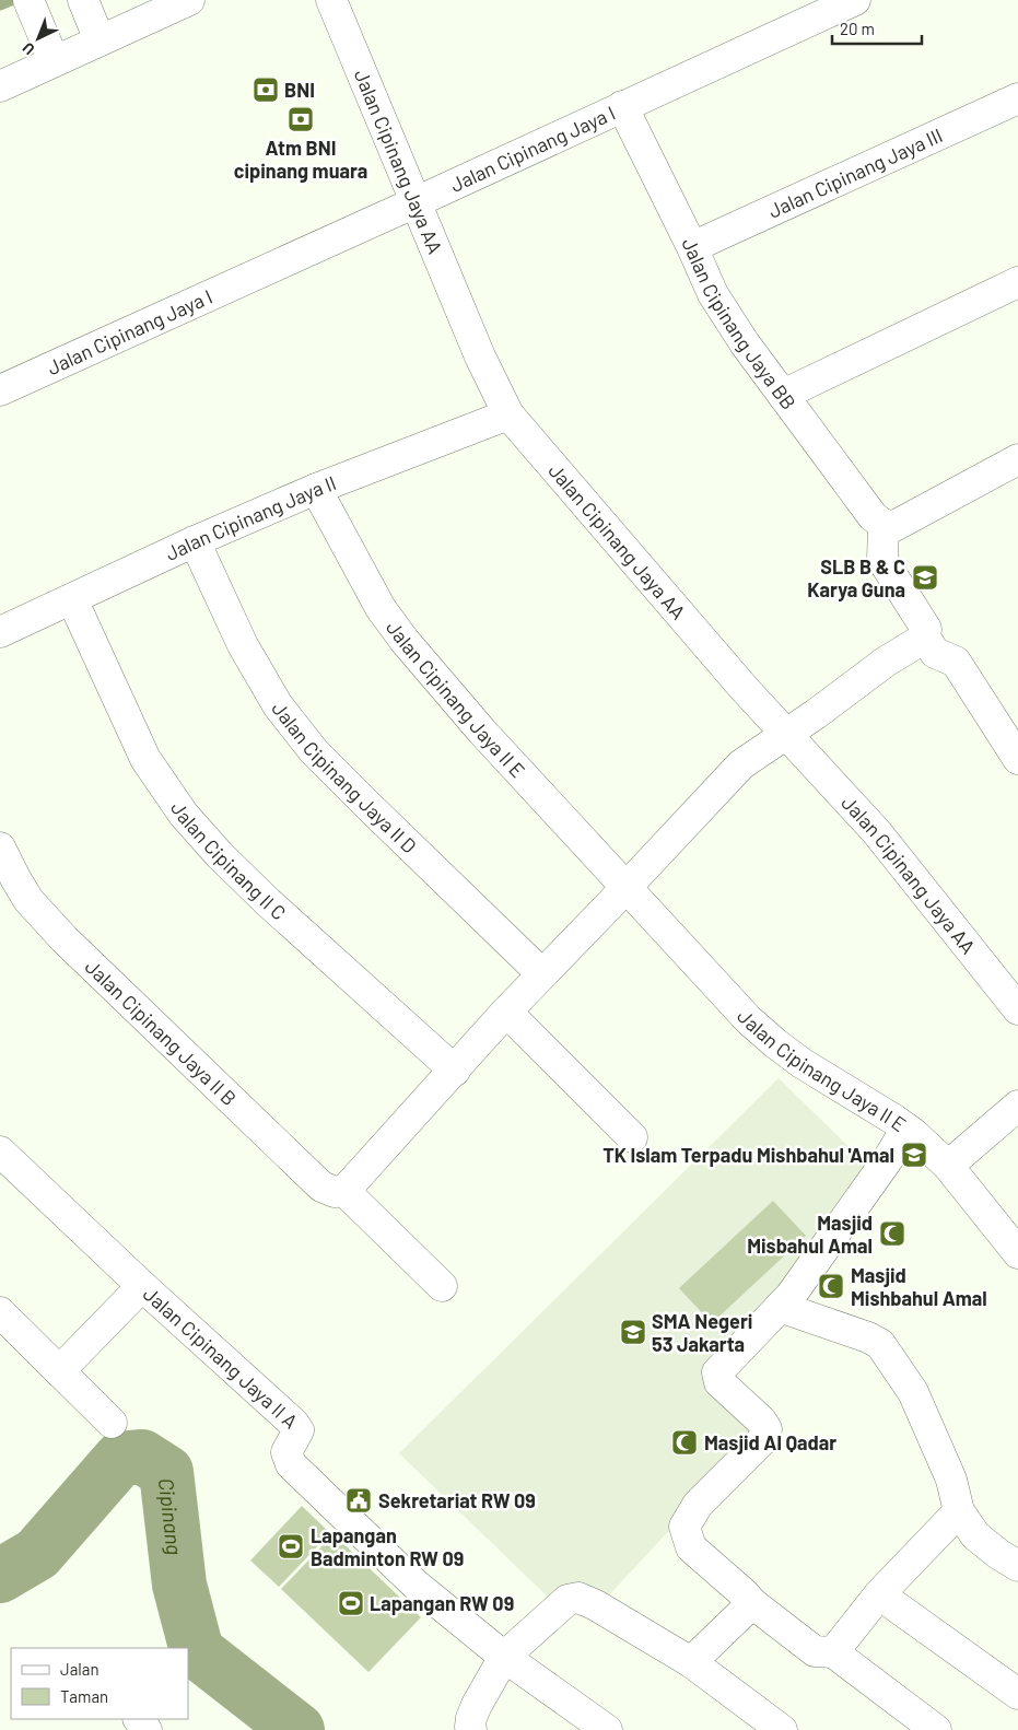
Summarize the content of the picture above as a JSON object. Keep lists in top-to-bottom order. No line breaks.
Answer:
{"streets":{"street":["Jalan Cipinang Jaya I","Jalan Cipinang Jaya AA","Jalan Cipinang Jaya III","Jalan Cipinang Jaya BB","Jalan Cipinang Jaya II","Jalan Cipinang Jaya II E","Jalan Cipinang Jaya II D","Jalan Cipinang II C","Jalan Cipinang Jaya II B","Jalan Cipinang Jaya II A"]},"crossings":[["Jalan Cipinang Jaya I","Jalan Cipinang Jaya AA"],["Jalan Cipinang Jaya I","Jalan Cipinang Jaya BB"],["Jalan Cipinang Jaya AA","Jalan Cipinang Jaya II"],["Jalan Cipinang Jaya III","Jalan Cipinang Jaya BB"],["Jalan Cipinang Jaya II","Jalan Cipinang Jaya II E"],["Jalan Cipinang Jaya II","Jalan Cipinang Jaya II D"],["Jalan Cipinang Jaya II","Jalan Cipinang II C"]],"water":["Cipinang"],"places":{"bank":["BNI","Atm BNI cipinang muara"],"school or university":["SLB B & C Karya Guna","TK Islam Terpadu Mishbahul 'Amal","SMA Negeri 53 Jakarta"],"mosque":["Masjid Misbahul Amal","Masjid Mishbahul Amal","Masjid Al Qadar"],"public building":["Sekretariat RW 09"],"sports":["Lapangan Badminton RW 09","Lapangan RW 09"]},"legend":["Jalan","Taman"],"scale_bar":"20 m","north":"bottom left"}
